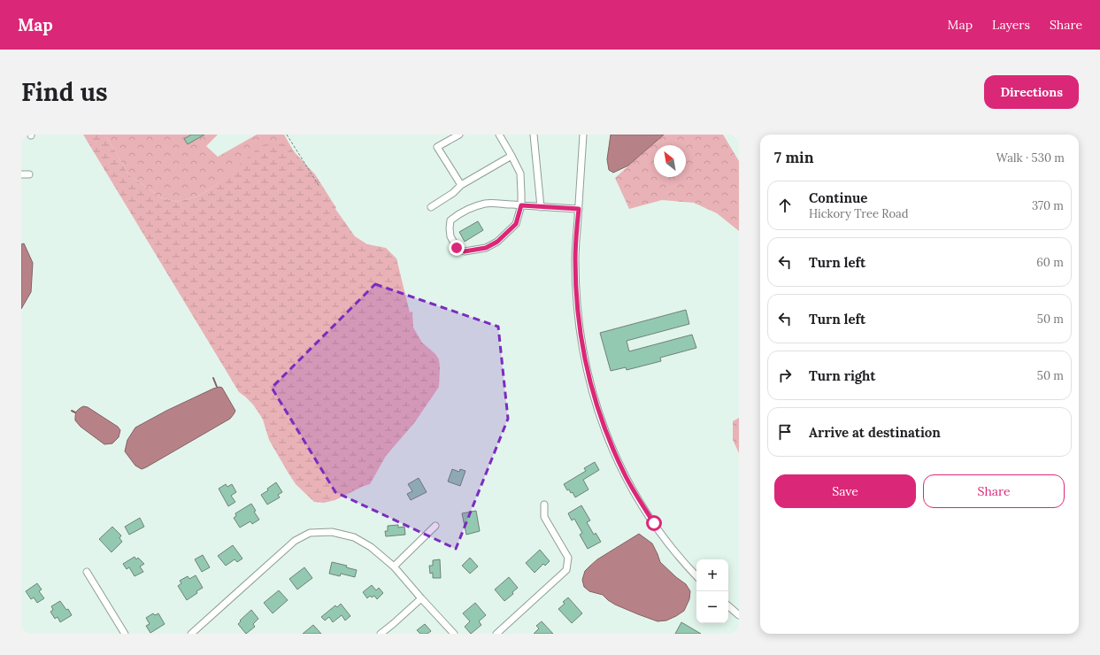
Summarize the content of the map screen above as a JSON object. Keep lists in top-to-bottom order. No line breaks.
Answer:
{"north":"top left","page":{"header":"Map","nav":["Map","Layers","Share"],"buttons":["Directions",["Save","Share"]],"title":"Find us","heading":["7 min","Walk · 530 m"],"list":[["Continue","Hickory Tree Road","370 m"],["Turn left","60 m"],["Turn left","50 m"],["Turn right","50 m"],"Arrive at destination"],"map_buttons":["+","−"]}}
